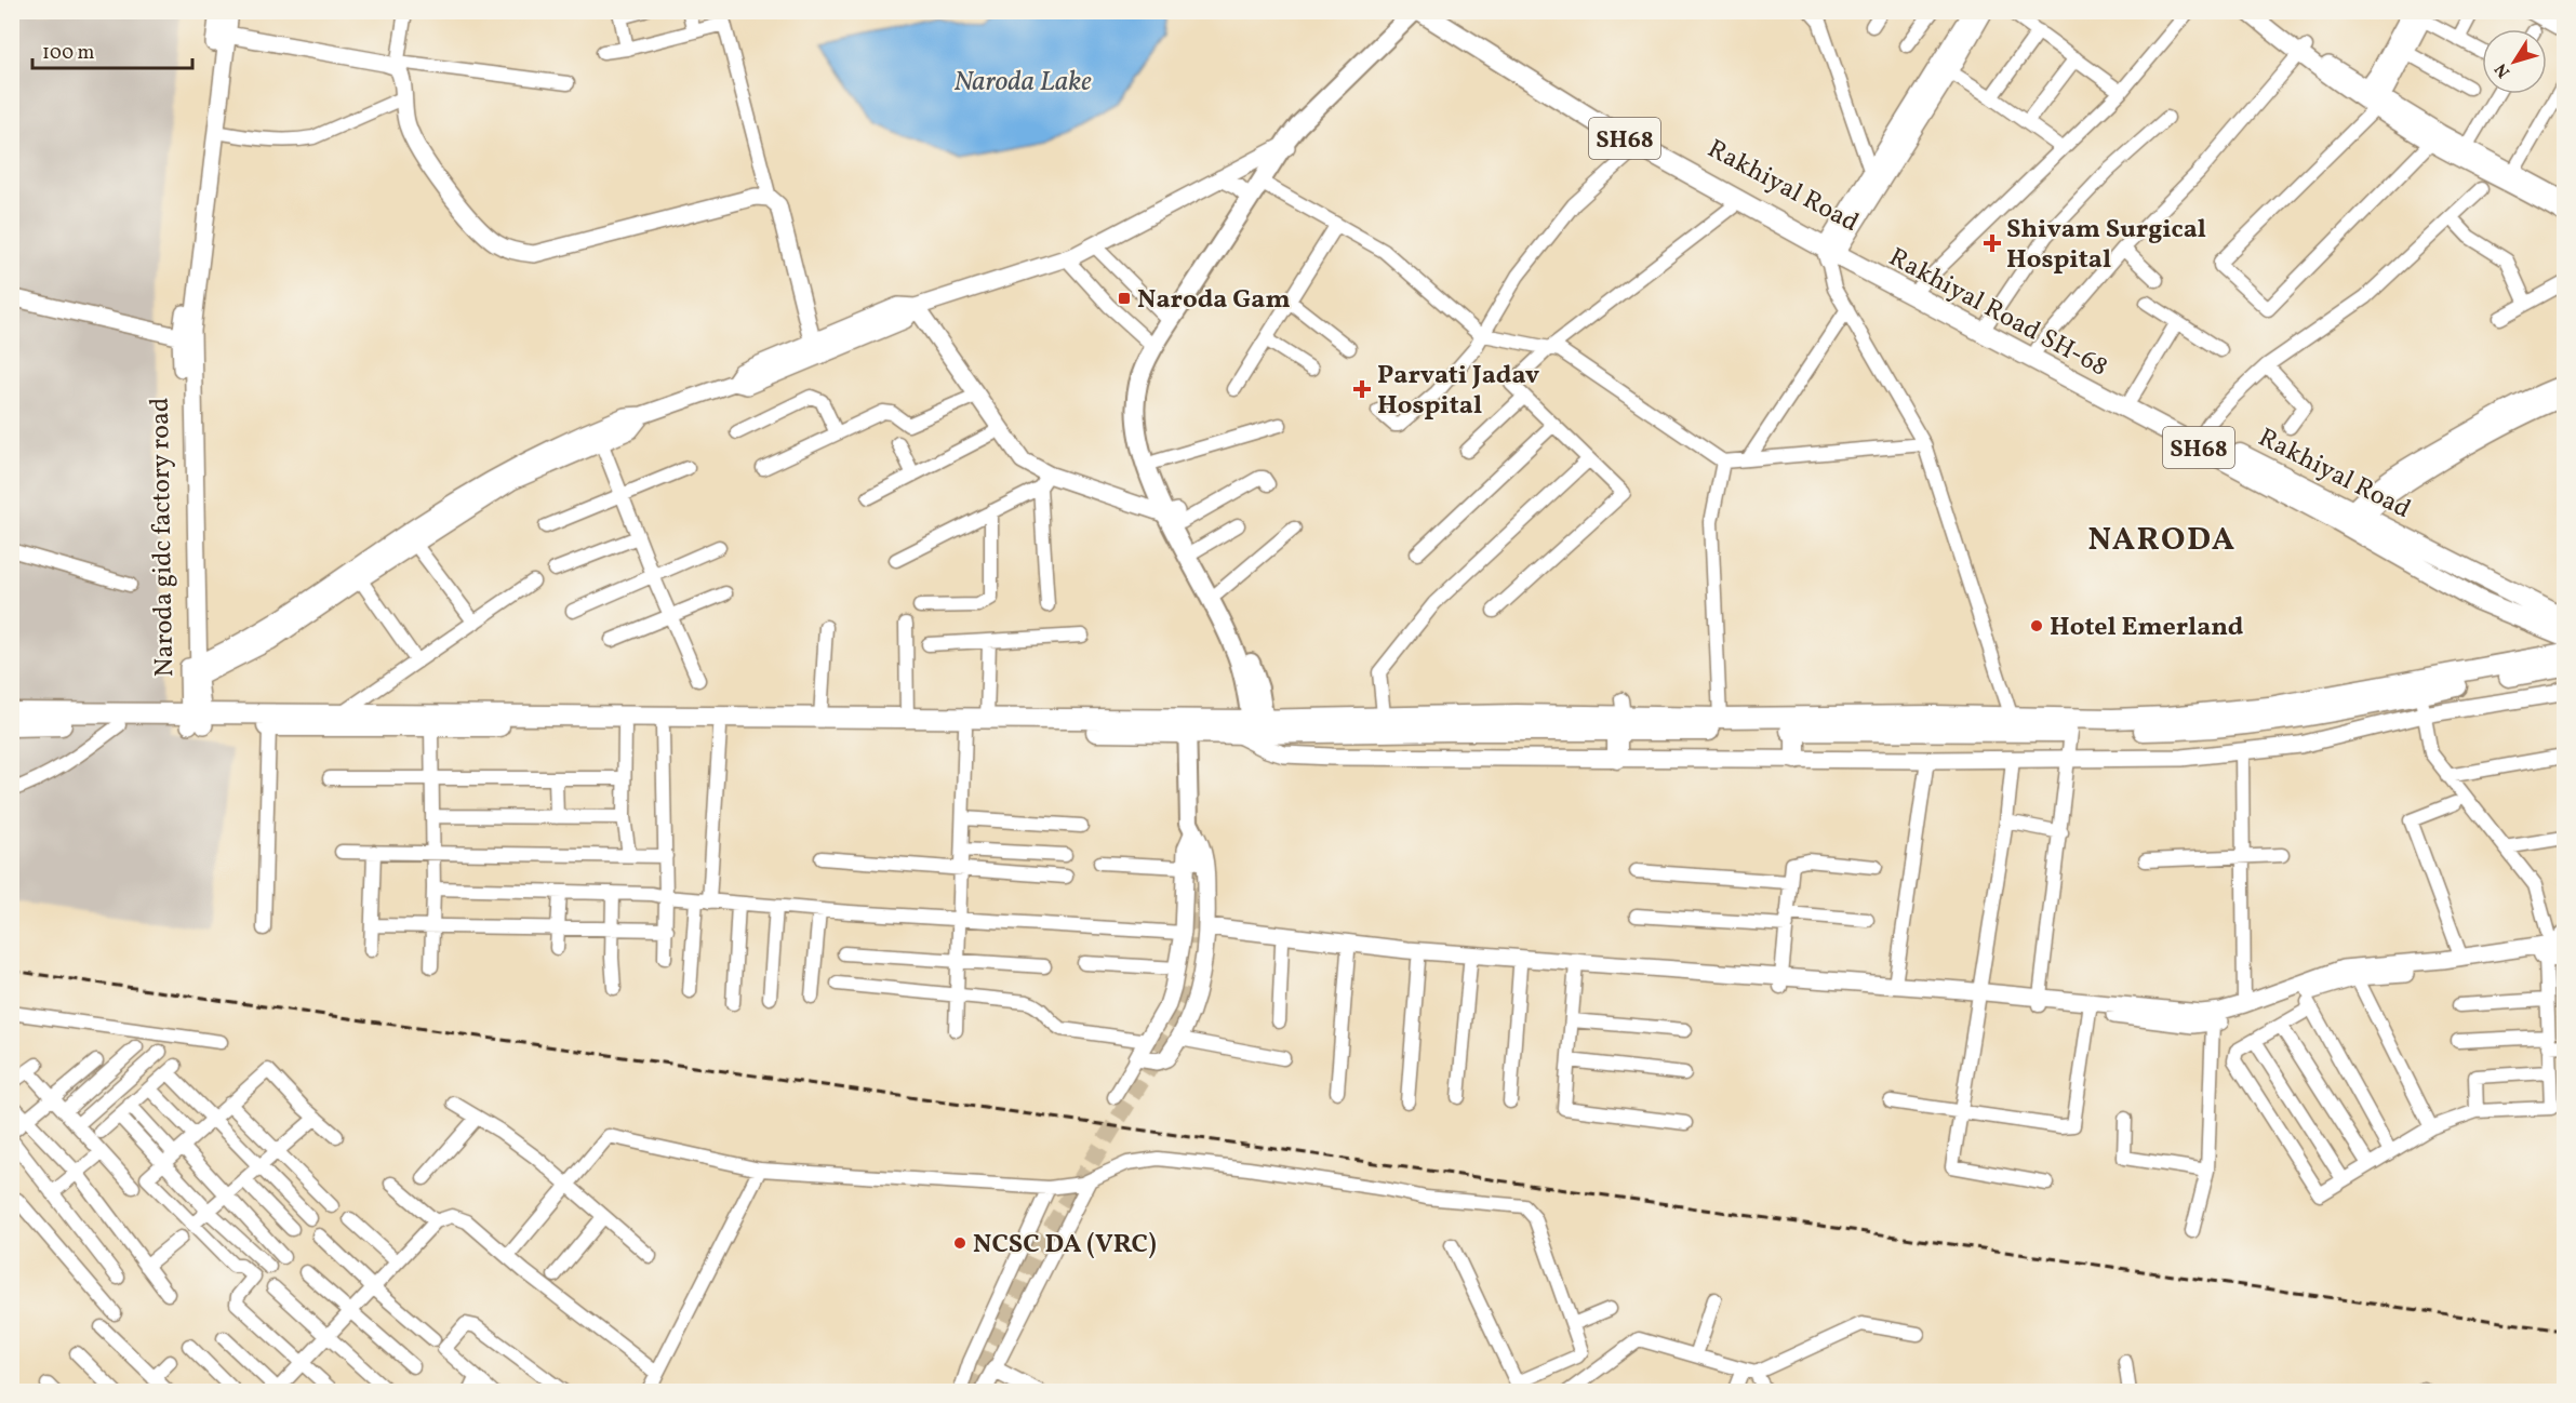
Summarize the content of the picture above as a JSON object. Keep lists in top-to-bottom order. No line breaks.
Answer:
{"streets":{"main road":["SH68","Rakhiyal Road","Rakhiyal Road SH-68"],"street":["Naroda gidc factory road"]},"crossings":[["Rakhiyal Road","Rakhiyal Road SH-68"]],"districts":["NARODA"],"water":["Naroda Lake"],"places":{"health":["Shivam Surgical Hospital","Parvati Jadav Hospital"],"transit":["Naroda Gam"],"other":["Hotel Emerland","NCSC DA (VRC)"]},"scale_bar":"100 m","north":"bottom left"}
